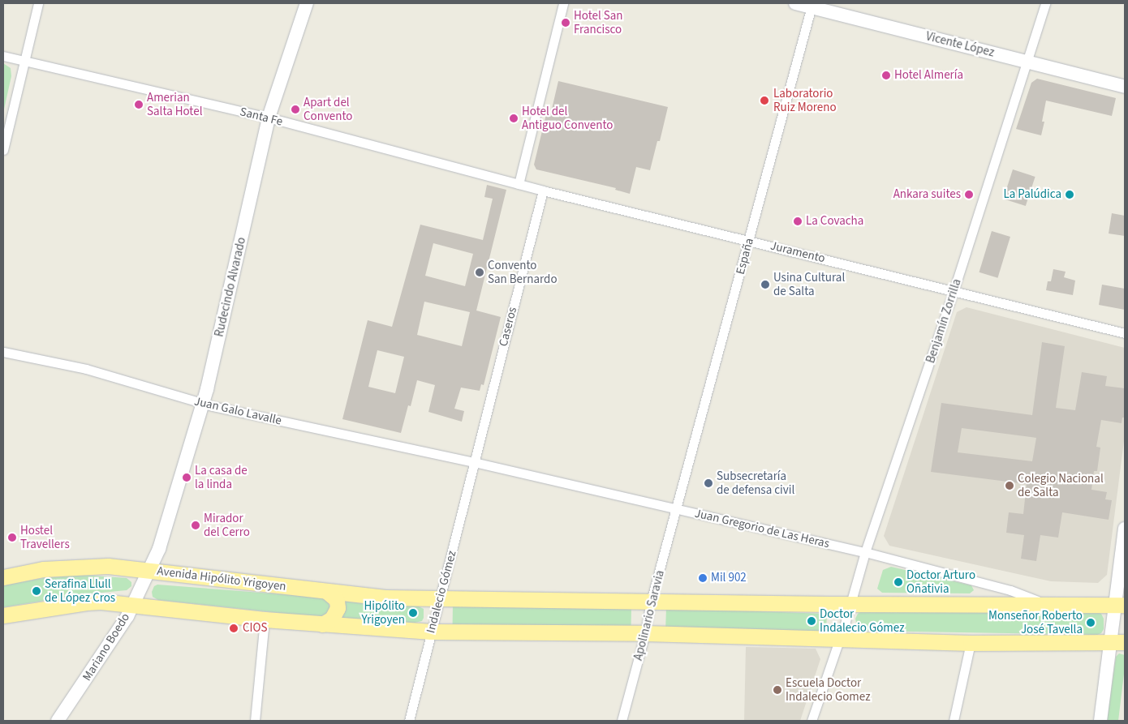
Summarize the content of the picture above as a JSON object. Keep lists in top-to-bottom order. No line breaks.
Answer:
{"streets":{"main road":["Avenida Hipólito Yrigoyen"],"street":["Vicente López","Santa Fe","Juramento","España","Rudecindo Alvarado","Benjamín Zorrilla","Caseros","Juan Galo Lavalle","Juan Gregorio de Las Heras","Indalecio Gómez","Apolinario Saravia","Mariano Boedo"]},"crossings":[["Vicente López","España"],["Vicente López","Benjamín Zorrilla"],["Santa Fe","Juramento"],["Santa Fe","Rudecindo Alvarado"],["Juramento","España"],["Juramento","Benjamín Zorrilla"],["Juramento","Caseros"],["España","Juan Gregorio de Las Heras"],["España","Apolinario Saravia"],["Rudecindo Alvarado","Juan Galo Lavalle"],["Rudecindo Alvarado","Avenida Hipólito Yrigoyen"],["Rudecindo Alvarado","Mariano Boedo"],["Benjamín Zorrilla","Juan Gregorio de Las Heras"],["Benjamín Zorrilla","Avenida Hipólito Yrigoyen"],["Caseros","Juan Galo Lavalle"],["Caseros","Juan Gregorio de Las Heras"],["Caseros","Indalecio Gómez"],["Juan Galo Lavalle","Juan Gregorio de Las Heras"],["Juan Galo Lavalle","Indalecio Gómez"],["Juan Gregorio de Las Heras","Avenida Hipólito Yrigoyen"],["Juan Gregorio de Las Heras","Indalecio Gómez"],["Juan Gregorio de Las Heras","Apolinario Saravia"],["Avenida Hipólito Yrigoyen","Indalecio Gómez"],["Avenida Hipólito Yrigoyen","Apolinario Saravia"],["Avenida Hipólito Yrigoyen","Mariano Boedo"]],"places":["Hotel San Francisco","Hotel Almería","Laboratorio Ruiz Moreno","Amerian Salta Hotel","Apart del Convento","Hotel del Antiguo Convento","Ankara suites","La Palúdica","La Covacha","Convento San Bernardo","Usina Cultural de Salta","La casa de la linda","Subsecretaría de defensa civil","Colegio Nacional de Salta","Mirador del Cerro","Hostel Travellers","Mil 902","Doctor Arturo Oñativia","Serafina Llull de López Cros","Hipólito Yrigoyen","Doctor Indalecio Gómez","Monseñor Roberto José Tavella","CIOS","Escuela Doctor Indalecio Gomez"]}
